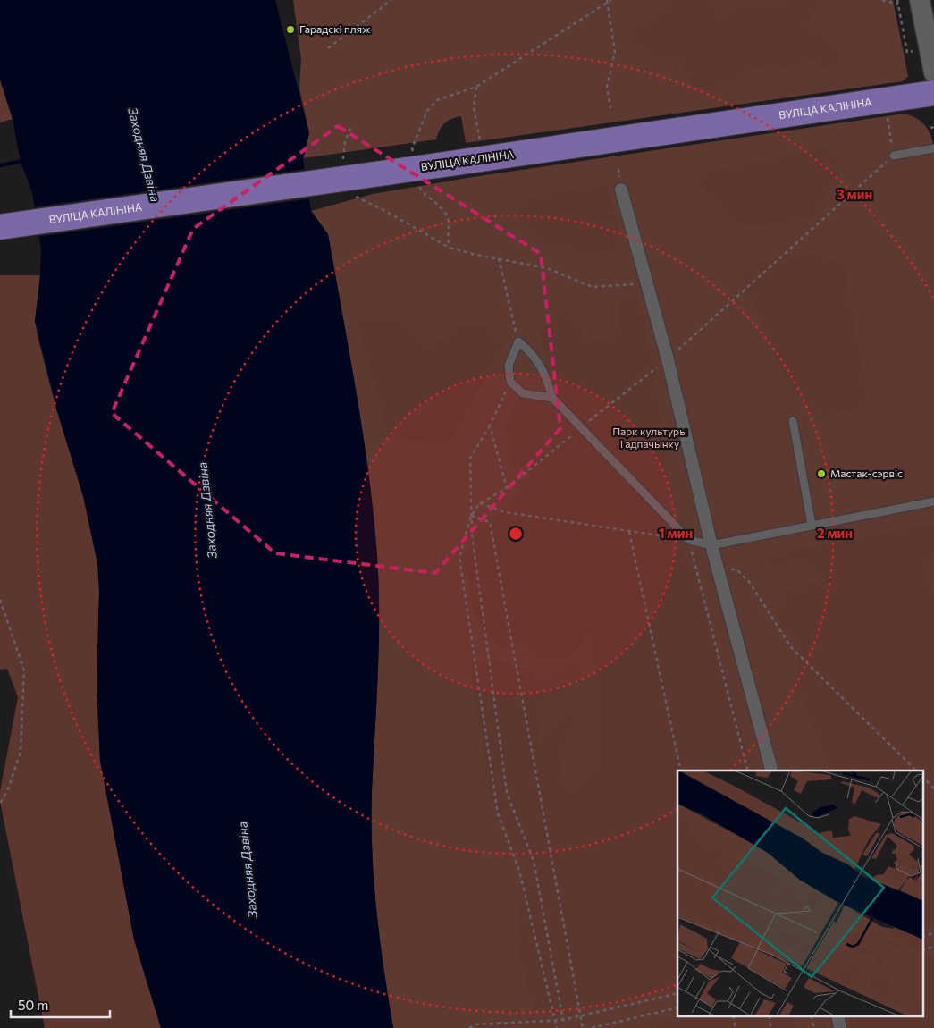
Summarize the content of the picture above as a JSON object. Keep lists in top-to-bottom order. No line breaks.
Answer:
{"streets":{"main road":["ВУЛІЦА КАЛІНІНА"]},"water":["Заходняя Дзвіна"],"parks":["Парк культуры і адпачынку"],"places":["Гарадскі пляж","Мастак-сэрвіс"],"scale_bar":"50 m","rings":["3 мин","1 мин","2 мин"]}
